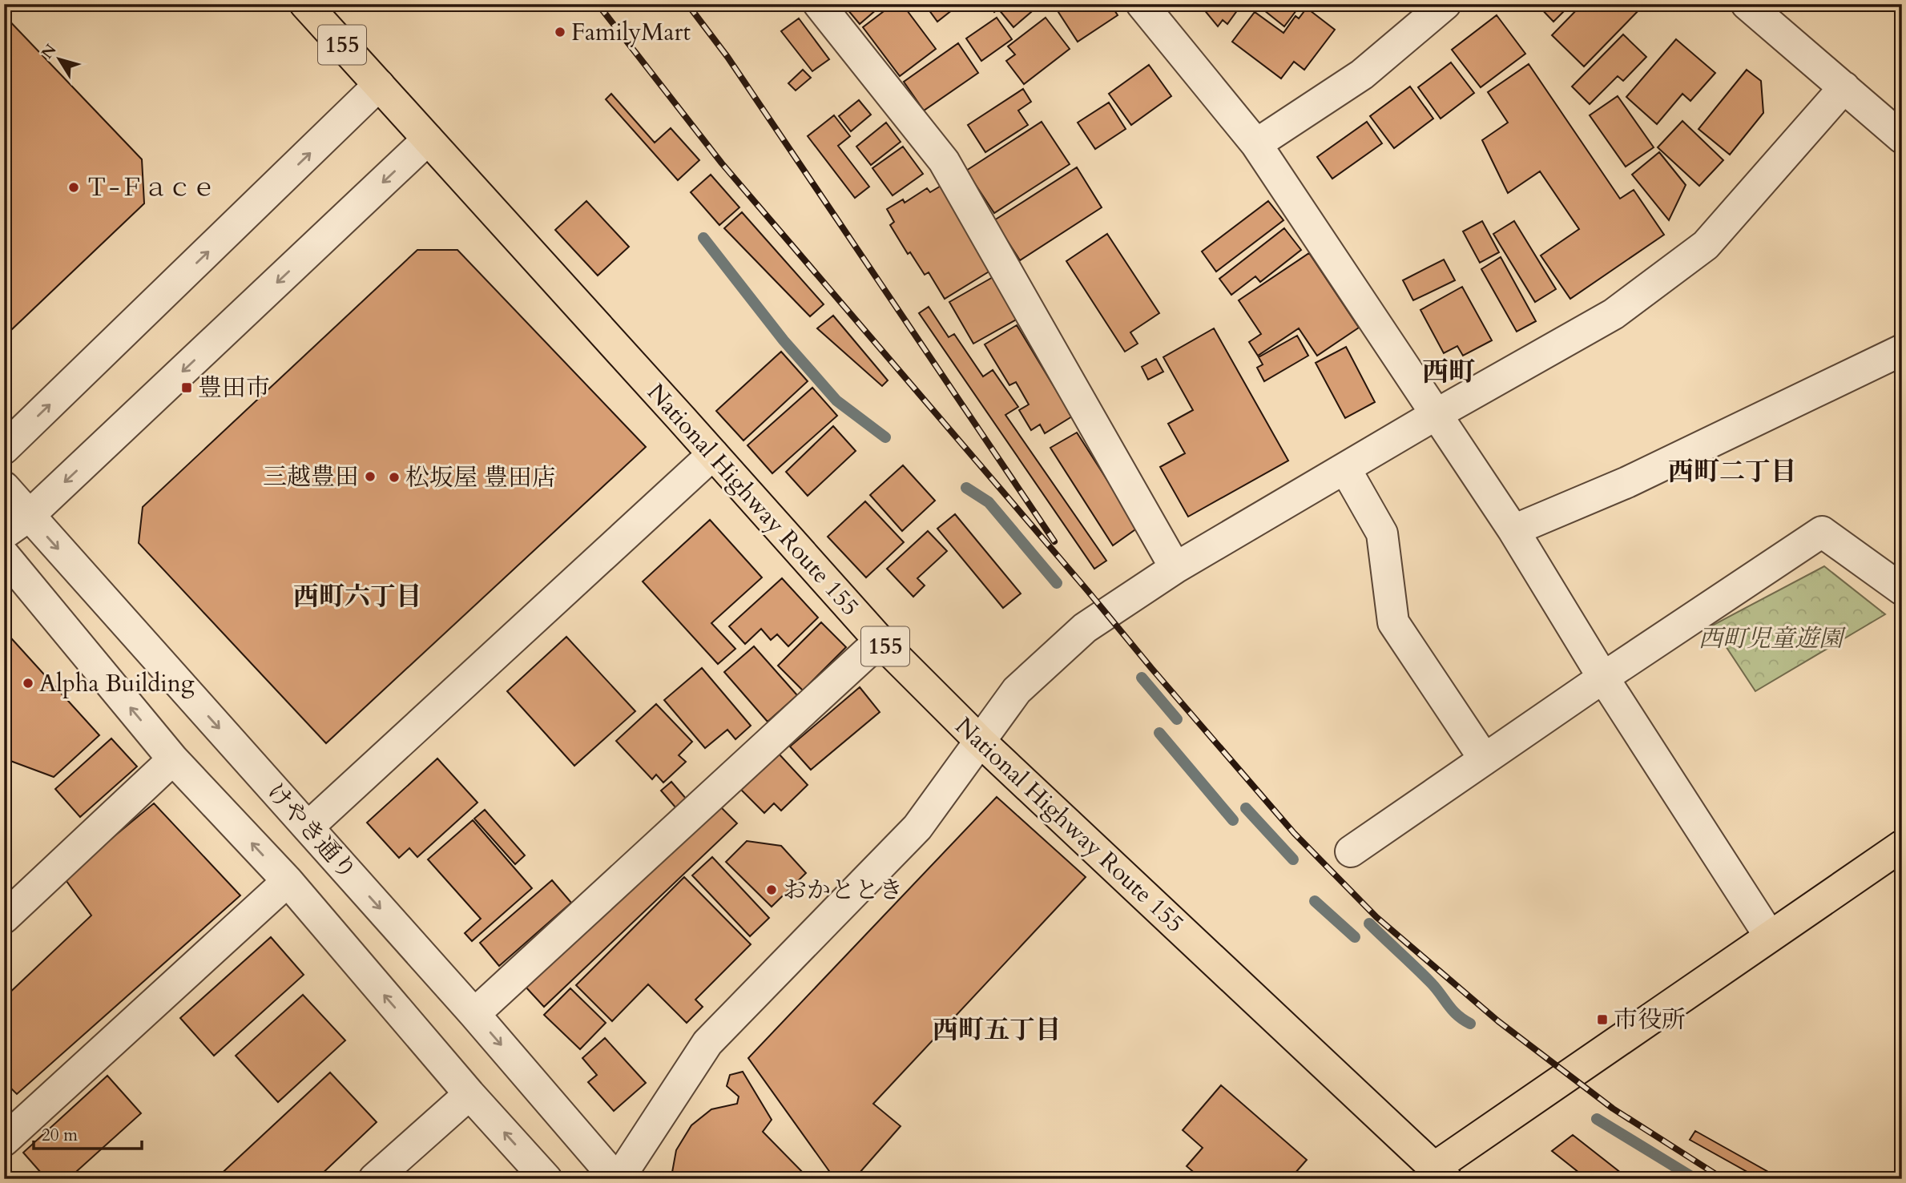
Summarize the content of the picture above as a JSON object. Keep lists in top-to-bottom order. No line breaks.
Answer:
{"streets":{"highway":["155","National Highway Route 155"],"street":["けやき通り"]},"districts":["西町","西町二丁目","西町六丁目","西町五丁目"],"parks":["西町児童遊園"],"places":{"other":["FamilyMart","Ｔ-Ｆａｃｅ","三越豊田","松坂屋 豊田店","Alpha Building","おかととき"],"transit":["豊田市","市役所"]},"scale_bar":"20 m","north":"top left"}
